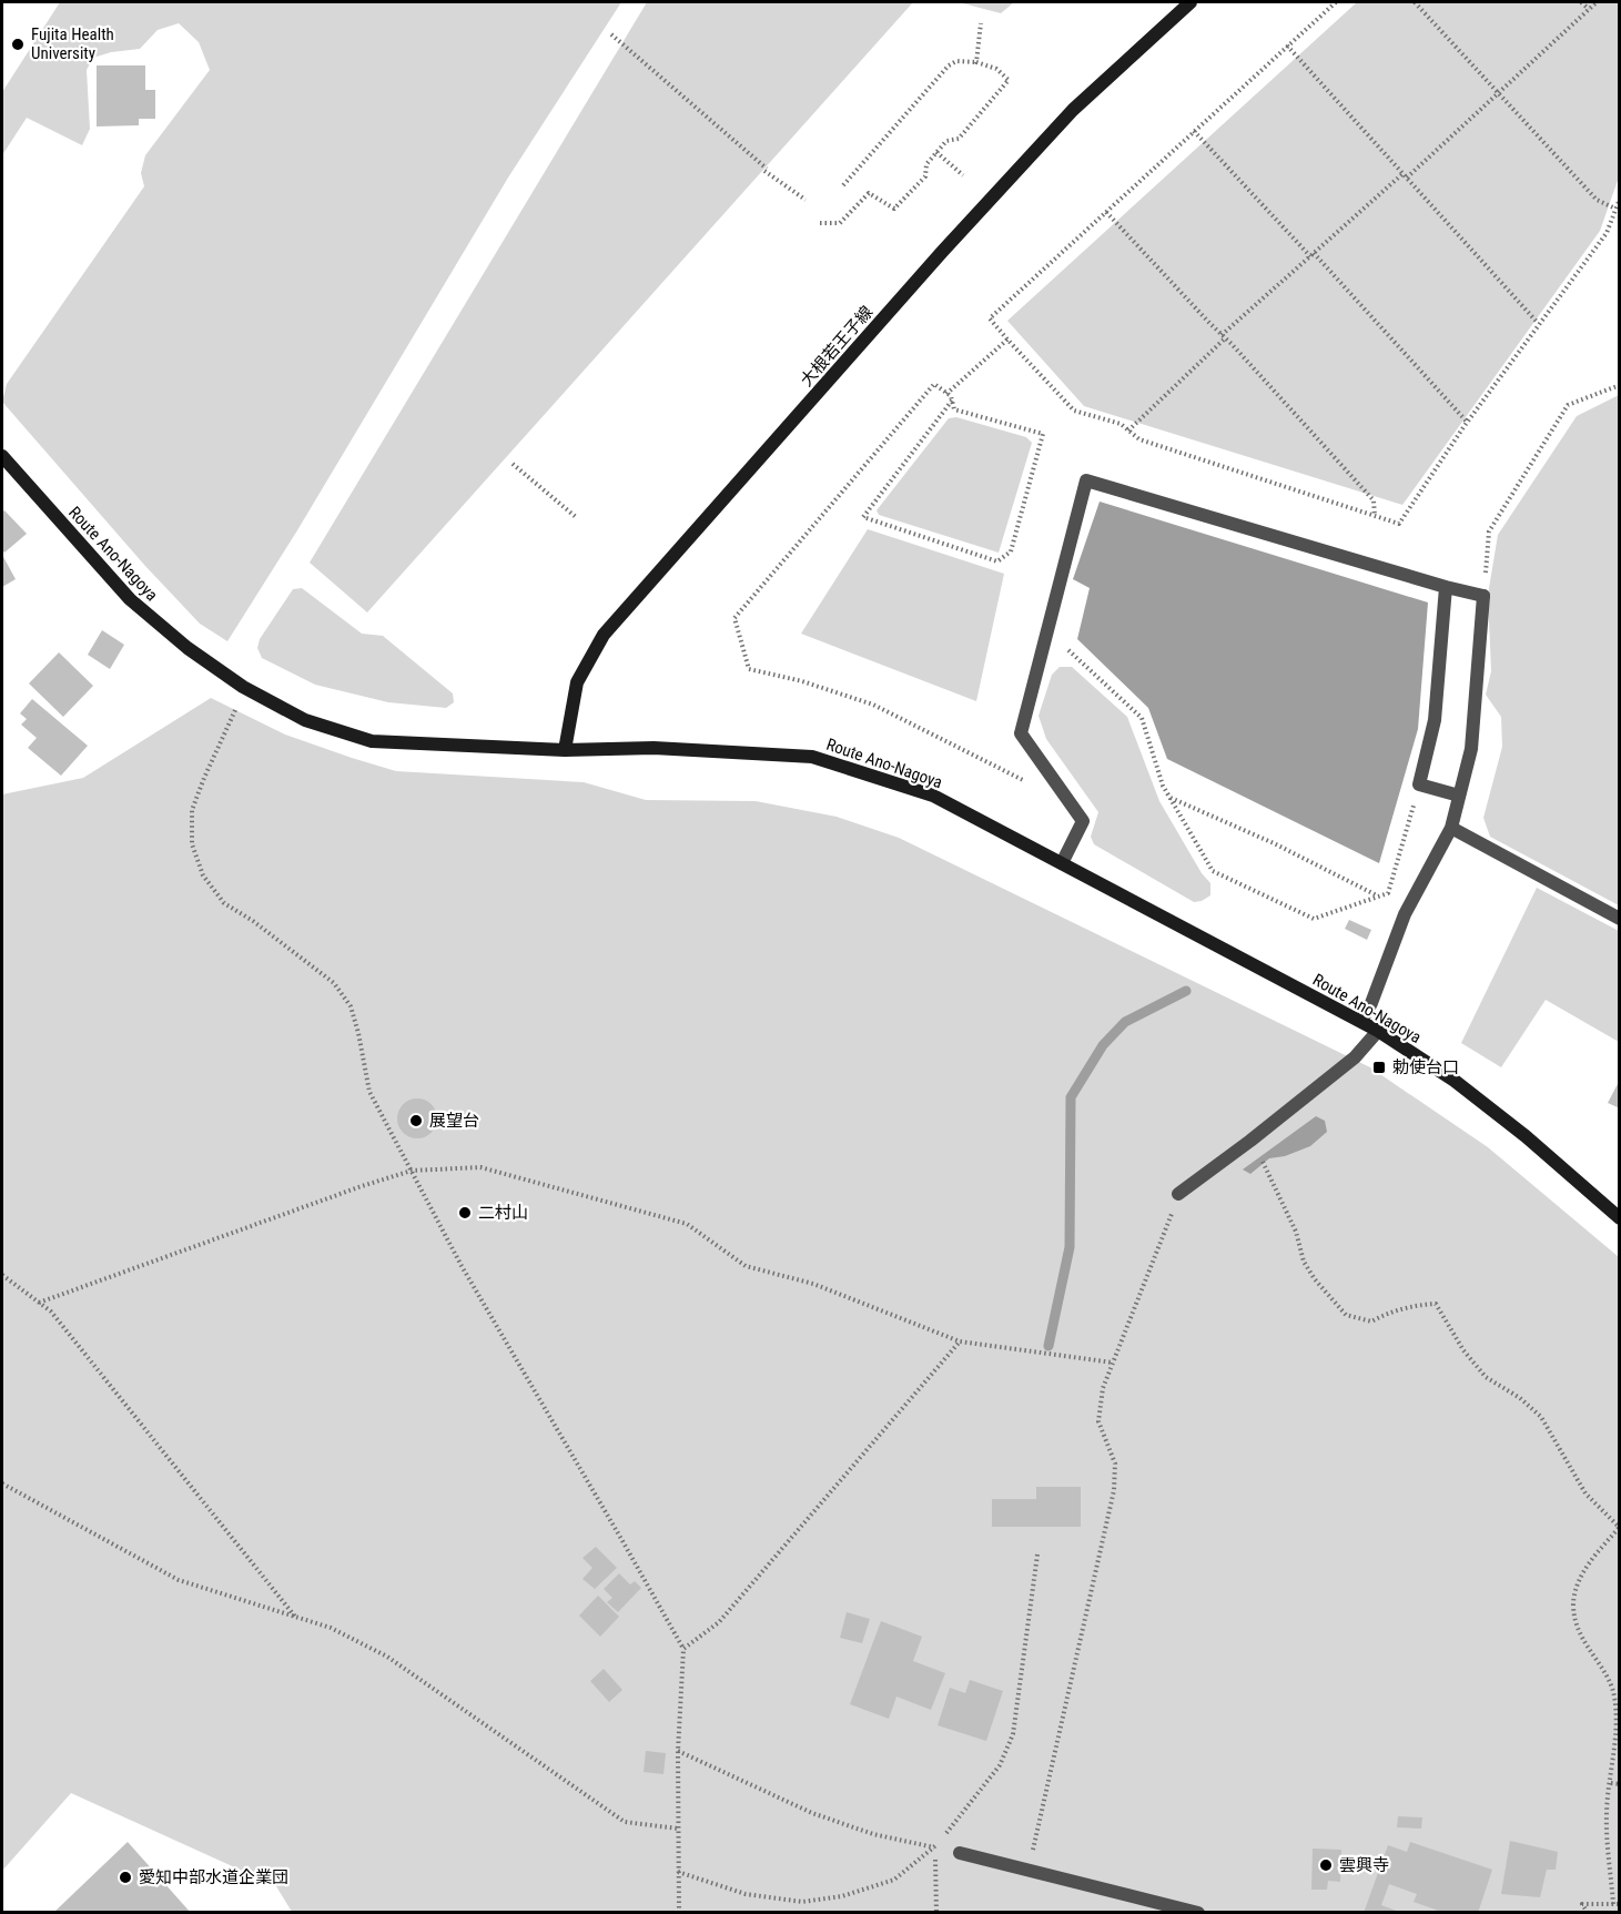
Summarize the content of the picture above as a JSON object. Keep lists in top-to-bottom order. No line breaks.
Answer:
{"streets":{"main road":["大根若王子線","Route Ano-Nagoya"]},"crossings":[["大根若王子線","Route Ano-Nagoya"]],"places":{"other":["Fujita Health University","展望台","二村山","雲興寺","愛知中部水道企業団"],"transit":["勅使台口"]}}
